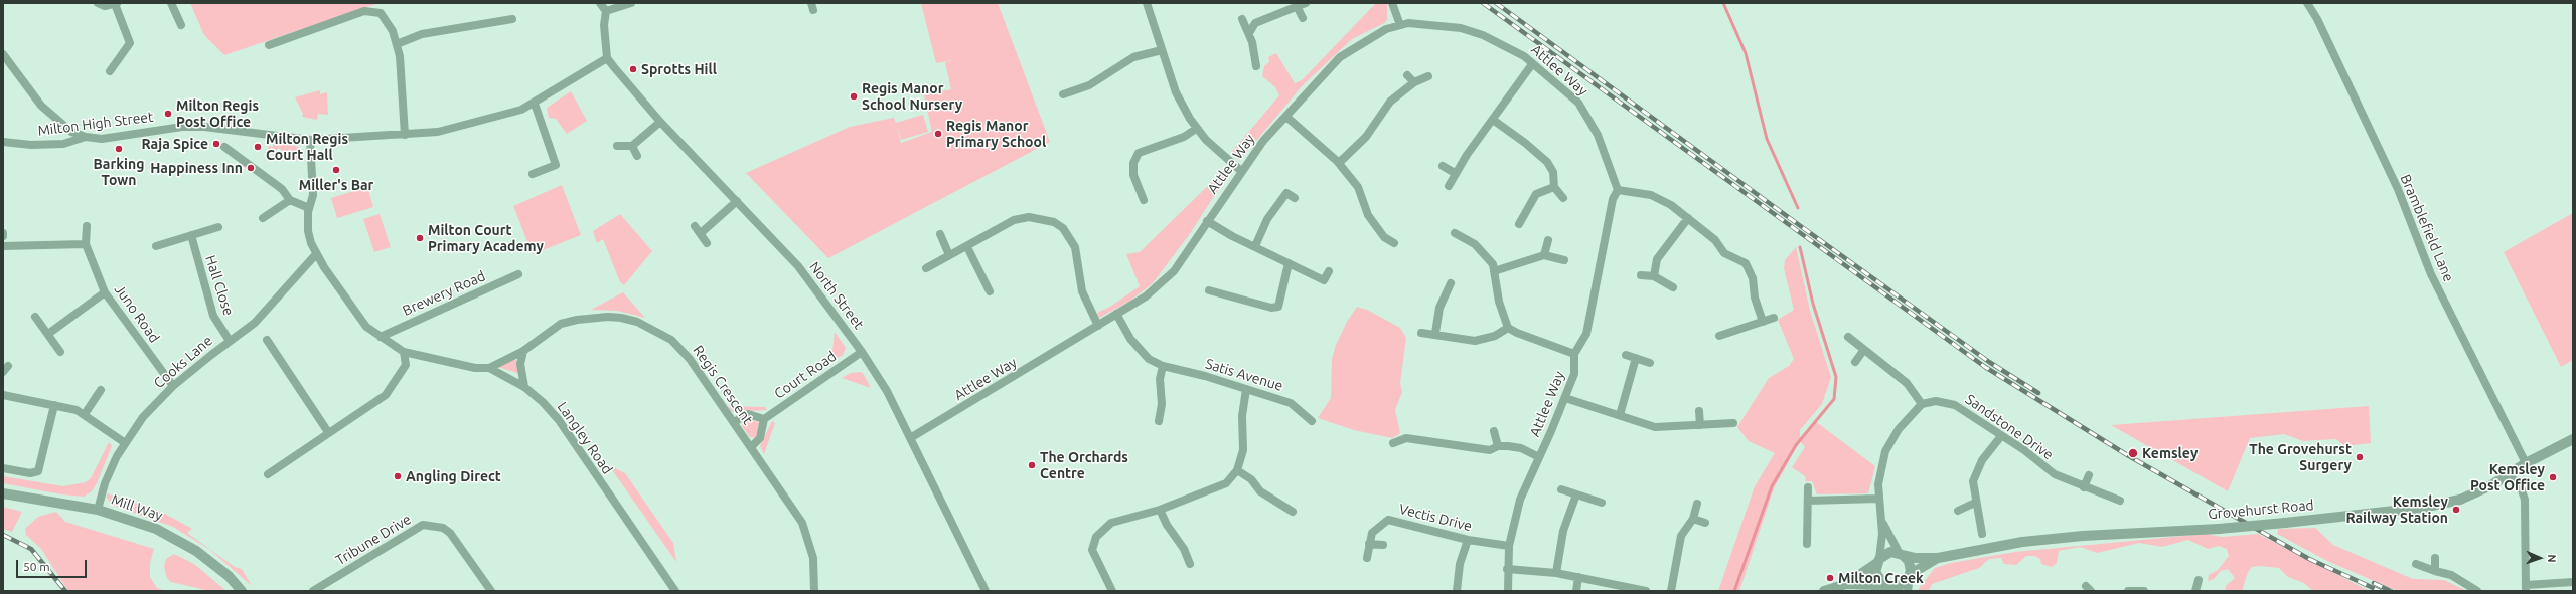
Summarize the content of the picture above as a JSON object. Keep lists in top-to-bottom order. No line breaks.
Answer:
{"streets":{"street":["Attlee Way","Milton High Street","Bramblefield Lane","Hall Close","Brewery Road","North Street","Juno Road","Cooks Lane","Court Road","Satis Avenue","Regis Crescent","Sandstone Drive","Langley Road","Mill Way","Grovehurst Road","Vectis Drive","Tribune Drive"]},"crossings":[["Attlee Way","North Street"],["Attlee Way","Satis Avenue"],["Attlee Way","Vectis Drive"],["Milton High Street","North Street"],["Bramblefield Lane","Grovehurst Road"],["Hall Close","Cooks Lane"],["Brewery Road","Langley Road"],["North Street","Court Road"],["Juno Road","Cooks Lane"],["Cooks Lane","Langley Road"],["Cooks Lane","Mill Way"],["Regis Crescent","Langley Road"]],"places":["Sprotts Hill","Regis Manor School Nursery","Milton Regis Post Office","Regis Manor Primary School","Raja Spice","Milton Regis Court Hall","Barking Town","Happiness Inn","Miller's Bar","Milton Court Primary Academy","Kemsley","The Grovehurst Surgery","The Orchards Centre","Angling Direct","Kemsley Post Office","Kemsley Railway Station","Milton Creek"],"scale_bar":"50 m","north":"right"}
